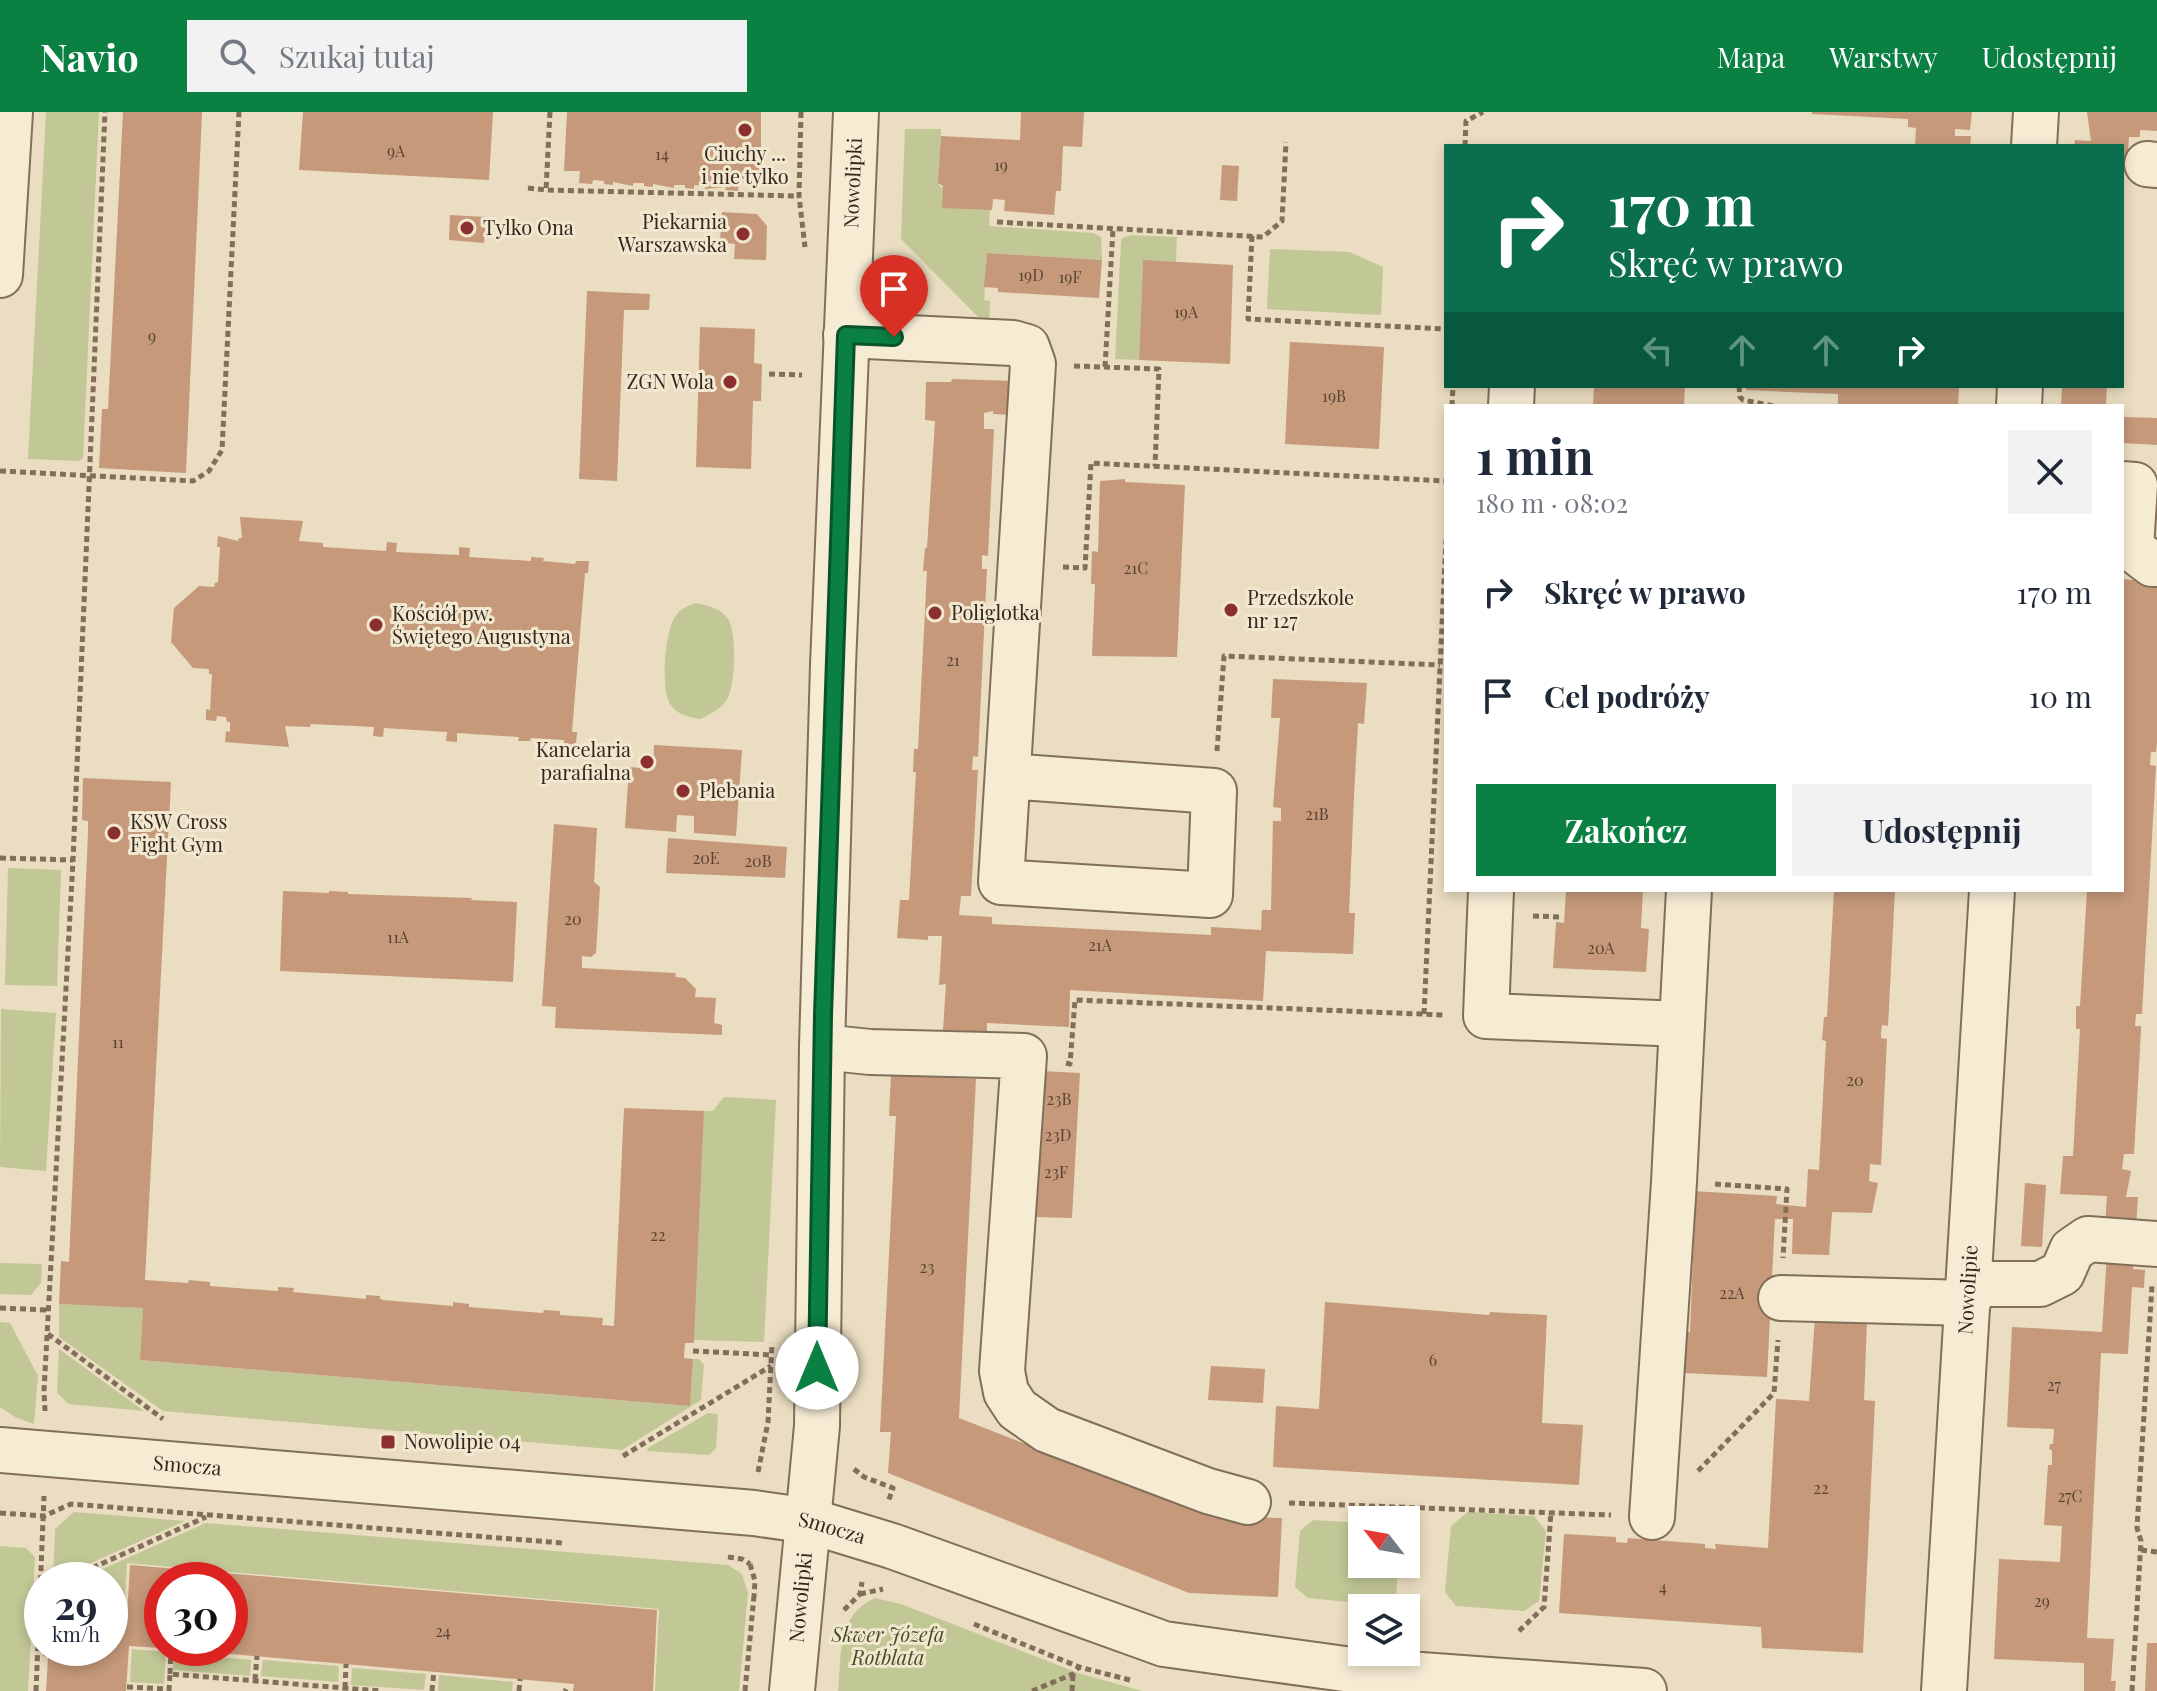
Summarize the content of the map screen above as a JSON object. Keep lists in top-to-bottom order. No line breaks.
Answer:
{"streets":{"street":["Nowolipki","Nowolipie","Smocza"]},"crossings":[["Nowolipki","Smocza"]],"parks":["Skwer Józefa Rotblata"],"places":{"other":["Ciuchy ... i nie tylko","Tylko Ona","Piekarnia Warszawska","ZGN Wola","Przedszkole nr 127","Poliglotka","Kościół pw. Świętego Augustyna","Kancelaria parafialna","Plebania","KSW Cross Fight Gym"],"transit":["Nowolipie 04"]},"house_numbers":["9A","14","19","19D","19F","19A","9","19B","21C","21","21B","20E","20B","20","11A","21A","20A","11","20","23B","23D","23F","22","23","22A","6","27","22","27C","4","29","24"],"north":"top left","page":{"header":"Navio","search":"Szukaj tutaj","nav":["Mapa","Warstwy","Udostępnij"],"turn":["170 m","Skręć w prawo"],"heading":["1 min","180 m · 08:02"],"list":[{"name":"Skręć w prawo","value":"170 m"},{"name":"Cel podróży","value":"10 m"}],"buttons":["Zakończ","Udostępnij"],"speed":"29 km/h","limit":"30"}}
